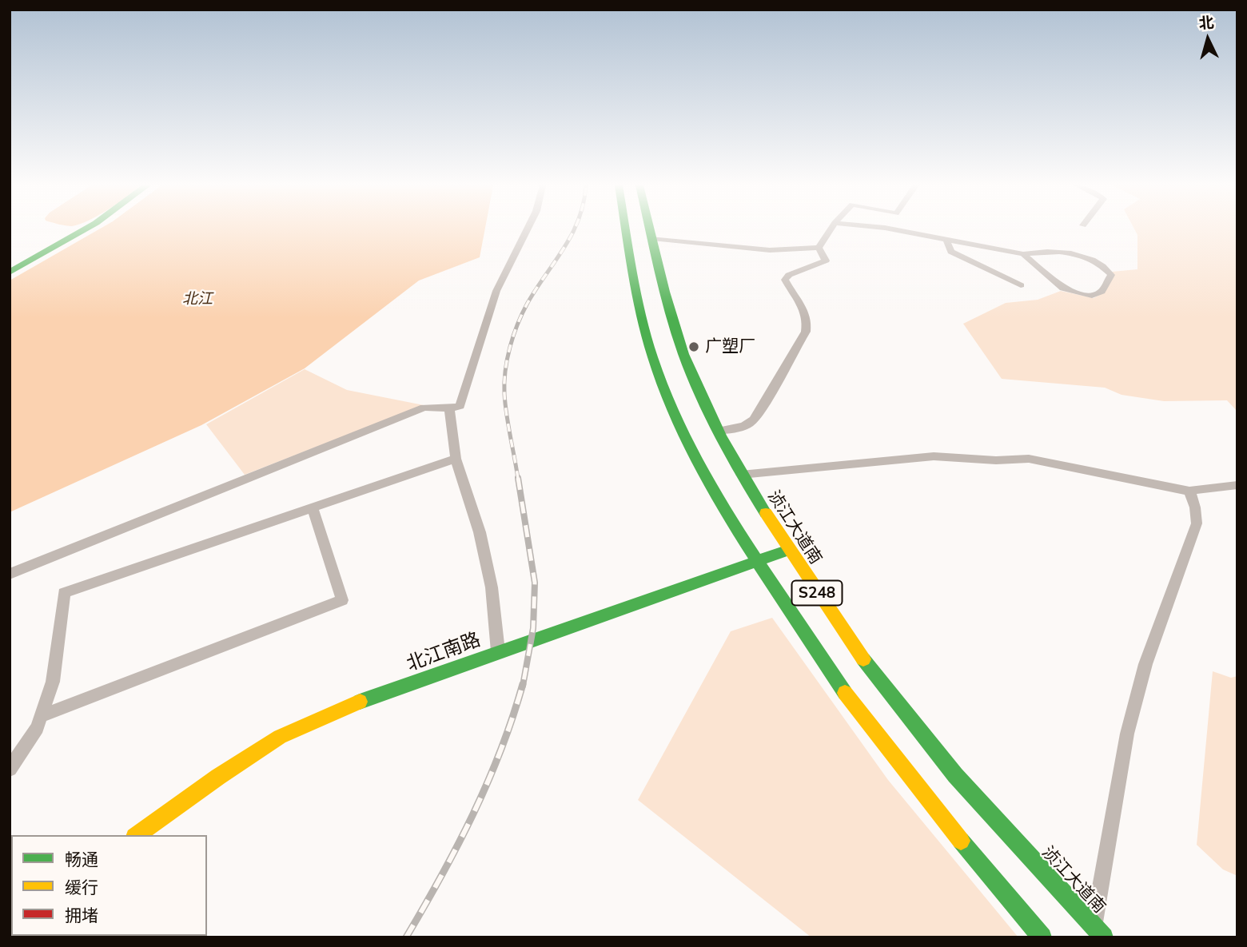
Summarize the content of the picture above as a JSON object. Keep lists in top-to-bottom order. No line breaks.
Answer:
{"streets":{"main road":["浈江大道南","S248","北江南路"]},"crossings":[["浈江大道南","北江南路"],["S248","北江南路"]],"water":["北江"],"places":["广塑厂"],"legend":["畅通","缓行","拥堵"],"north":"top"}
